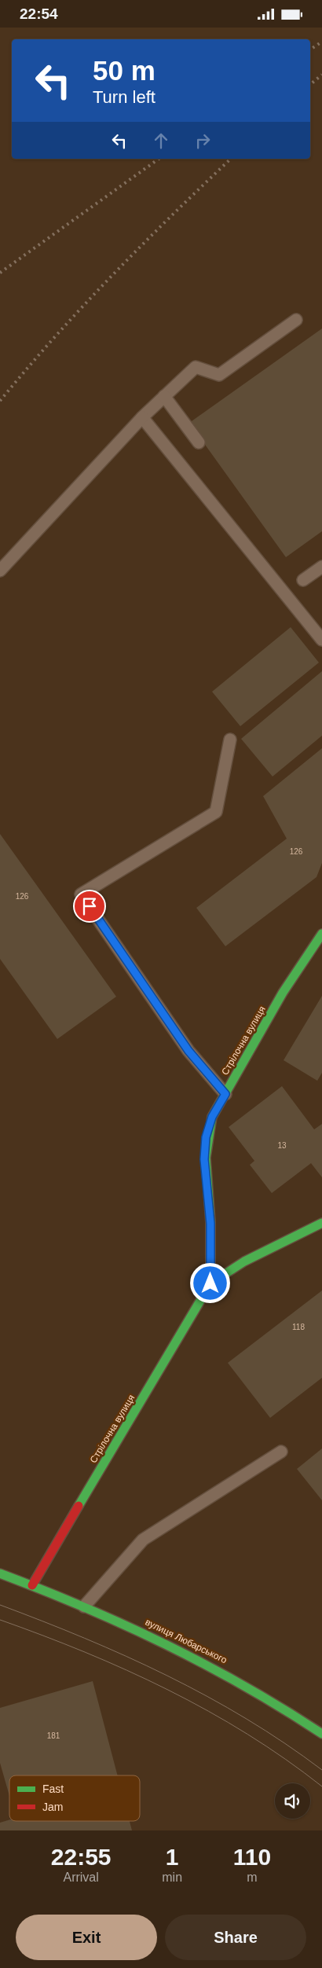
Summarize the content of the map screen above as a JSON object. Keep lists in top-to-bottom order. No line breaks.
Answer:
{"streets":{"street":["Стрілочна вулиця","вулиця Любарського"]},"crossings":[["Стрілочна вулиця","вулиця Любарського"]],"house_numbers":["126","126","13","118","181"],"legend":["Fast","Jam"],"page":{"status":"22:54","turn":["50 m","Turn left"],"eta":["22:55","Arrival","1","min","110","m"],"buttons":["Exit","Share"]}}
